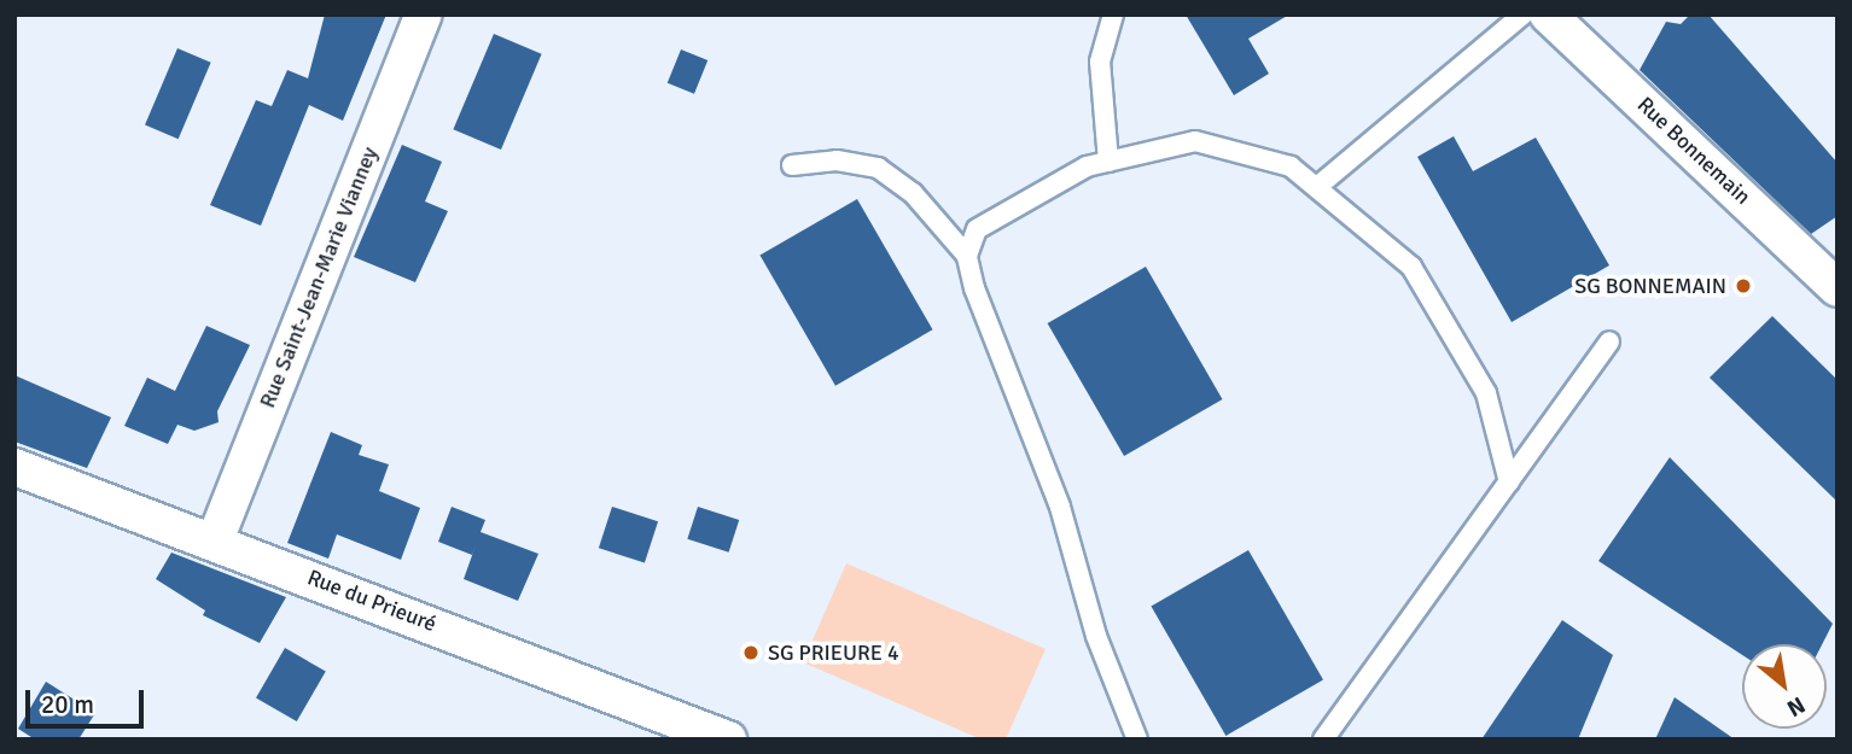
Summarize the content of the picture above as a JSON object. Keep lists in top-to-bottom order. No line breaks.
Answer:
{"streets":{"street":["Rue Bonnemain","Rue Saint-Jean-Marie Vianney","Rue du Prieuré"]},"crossings":[["Rue Saint-Jean-Marie Vianney","Rue du Prieuré"]],"places":["SG BONNEMAIN","SG PRIEURE 4"],"scale_bar":"20 m","north":"bottom right"}
